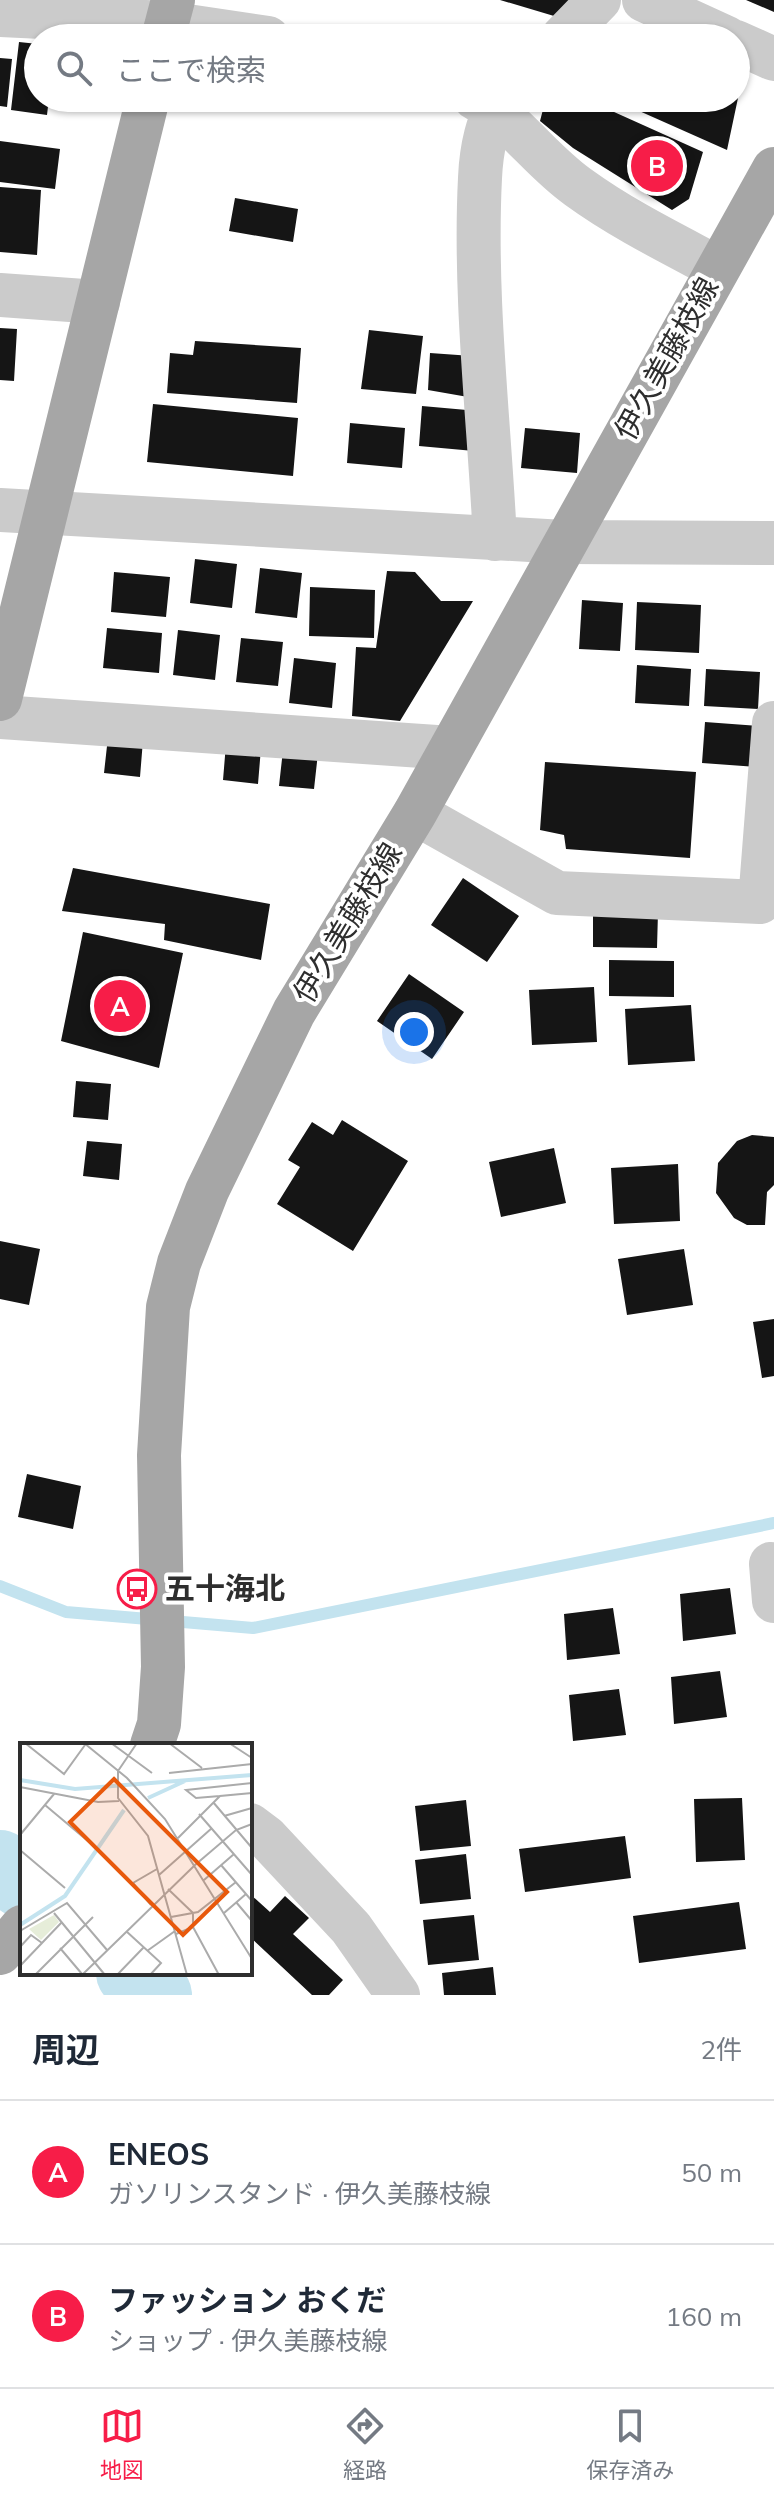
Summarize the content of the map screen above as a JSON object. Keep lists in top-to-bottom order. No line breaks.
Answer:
{"streets":{"main road":["伊久美藤枝線"]},"places":{"bus stop":["五十海北"]},"page":{"search":"ここで検索","pins":["B","A"],"heading":["周辺","2件"],"list":[{"mark":"A","name":"ENEOS","note":"ガソリンスタンド · 伊久美藤枝線","value":"50 m"},{"mark":"B","name":"ファッション おくだ","note":"ショップ · 伊久美藤枝線","value":"160 m"}],"nav":["地図","経路","保存済み"]}}
